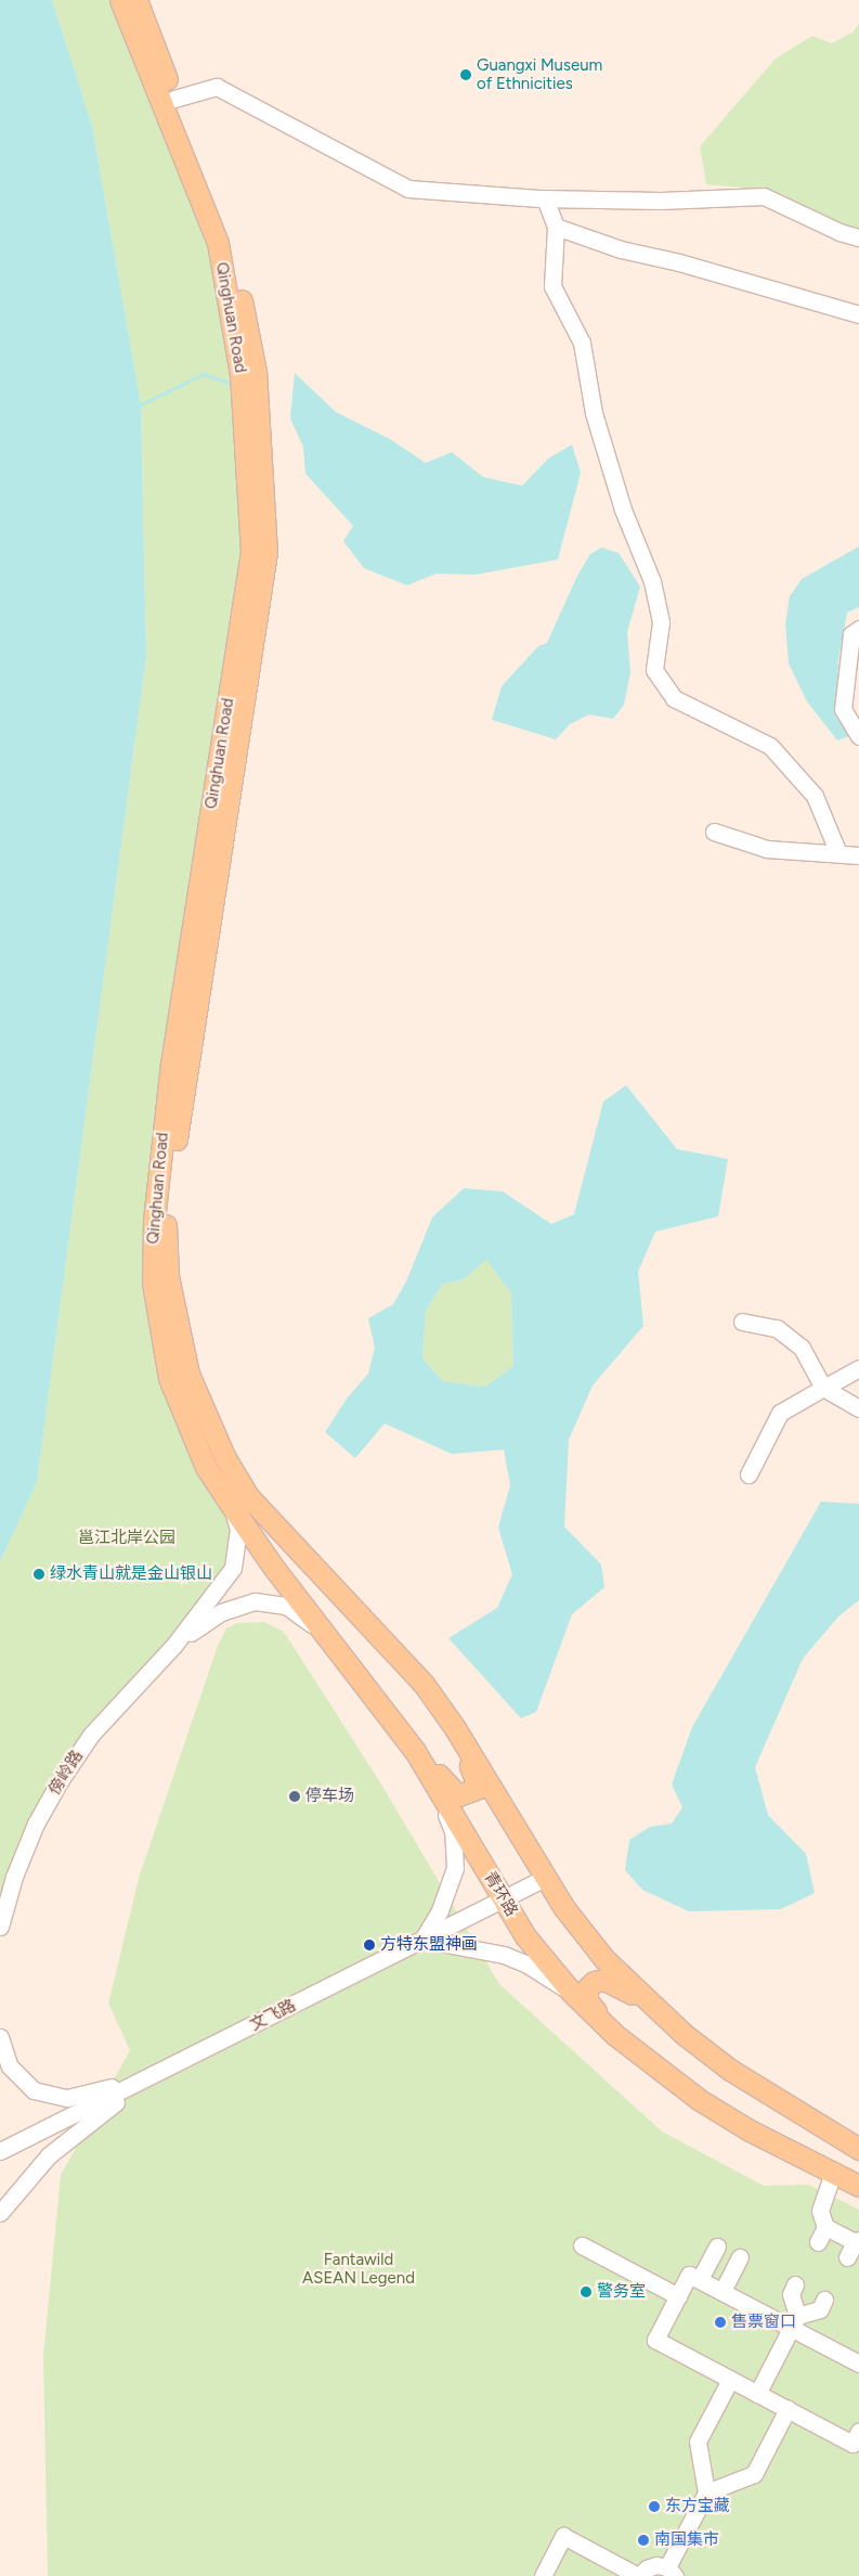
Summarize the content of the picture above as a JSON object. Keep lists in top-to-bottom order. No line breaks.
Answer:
{"streets":{"main road":["Qinghuan Road","青环路"],"street":["傍岭路","文飞路"]},"crossings":[["Qinghuan Road","青环路"],["青环路","文飞路"]],"parks":["邕江北岸公园","Fantawild ASEAN Legend"],"places":["Guangxi Museum of Ethnicities","绿水青山就是金山银山","停车场","方特东盟神画","警务室","售票窗口","东方宝藏","南国集市"]}
